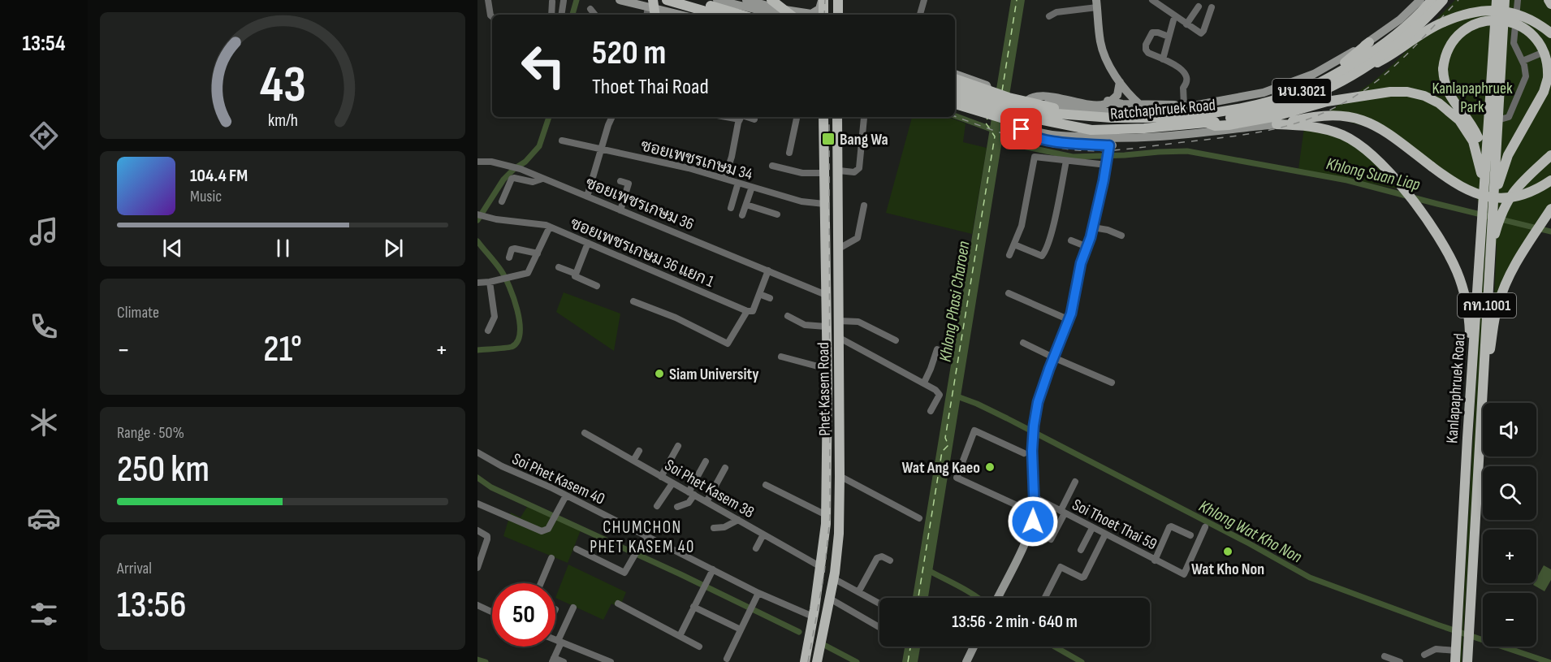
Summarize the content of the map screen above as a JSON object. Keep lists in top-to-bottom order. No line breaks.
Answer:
{"streets":{"main road":["นบ.3021","Ratchaphruek Road","กท.1001","Kanlapaphruek Road","Phet Kasem Road"],"street":["ซอยเพชรเกษม 34","ซอยเพชรเกษม 36","ซอยเพชรเกษม 36 แยก 1","Soi Phet Kasem 40","Soi Phet Kasem 38","Soi Thoet Thai 59"]},"crossings":[["ซอยเพชรเกษม 34","Phet Kasem Road"],["ซอยเพชรเกษม 36","Phet Kasem Road"],["Phet Kasem Road","Soi Phet Kasem 40"],["Phet Kasem Road","Soi Phet Kasem 38"]],"districts":["CHUMCHON PHET KASEM 40"],"water":["Khlong Suan Liap","Khlong Phasi Charoen","Khlong Wat Kho Non"],"parks":["Kanlapaphruek Park"],"places":{"transit":["Bang Wa"],"other":["Siam University","Wat Ang Kaeo","Wat Kho Non"]},"page":{"tabs":"13:54","turn":["520 m","Thoet Thai Road"],"song":["104.4 FM","Music"],"tile":["Climate",["Range · 50%","250 km"],["Arrival","13:56"]],"heat":["−","21°","+"],"map_buttons":["+","−"],"limit":"50","trip":"13:56 · 2 min · 640 m","gauge":["43","km/h"]}}
